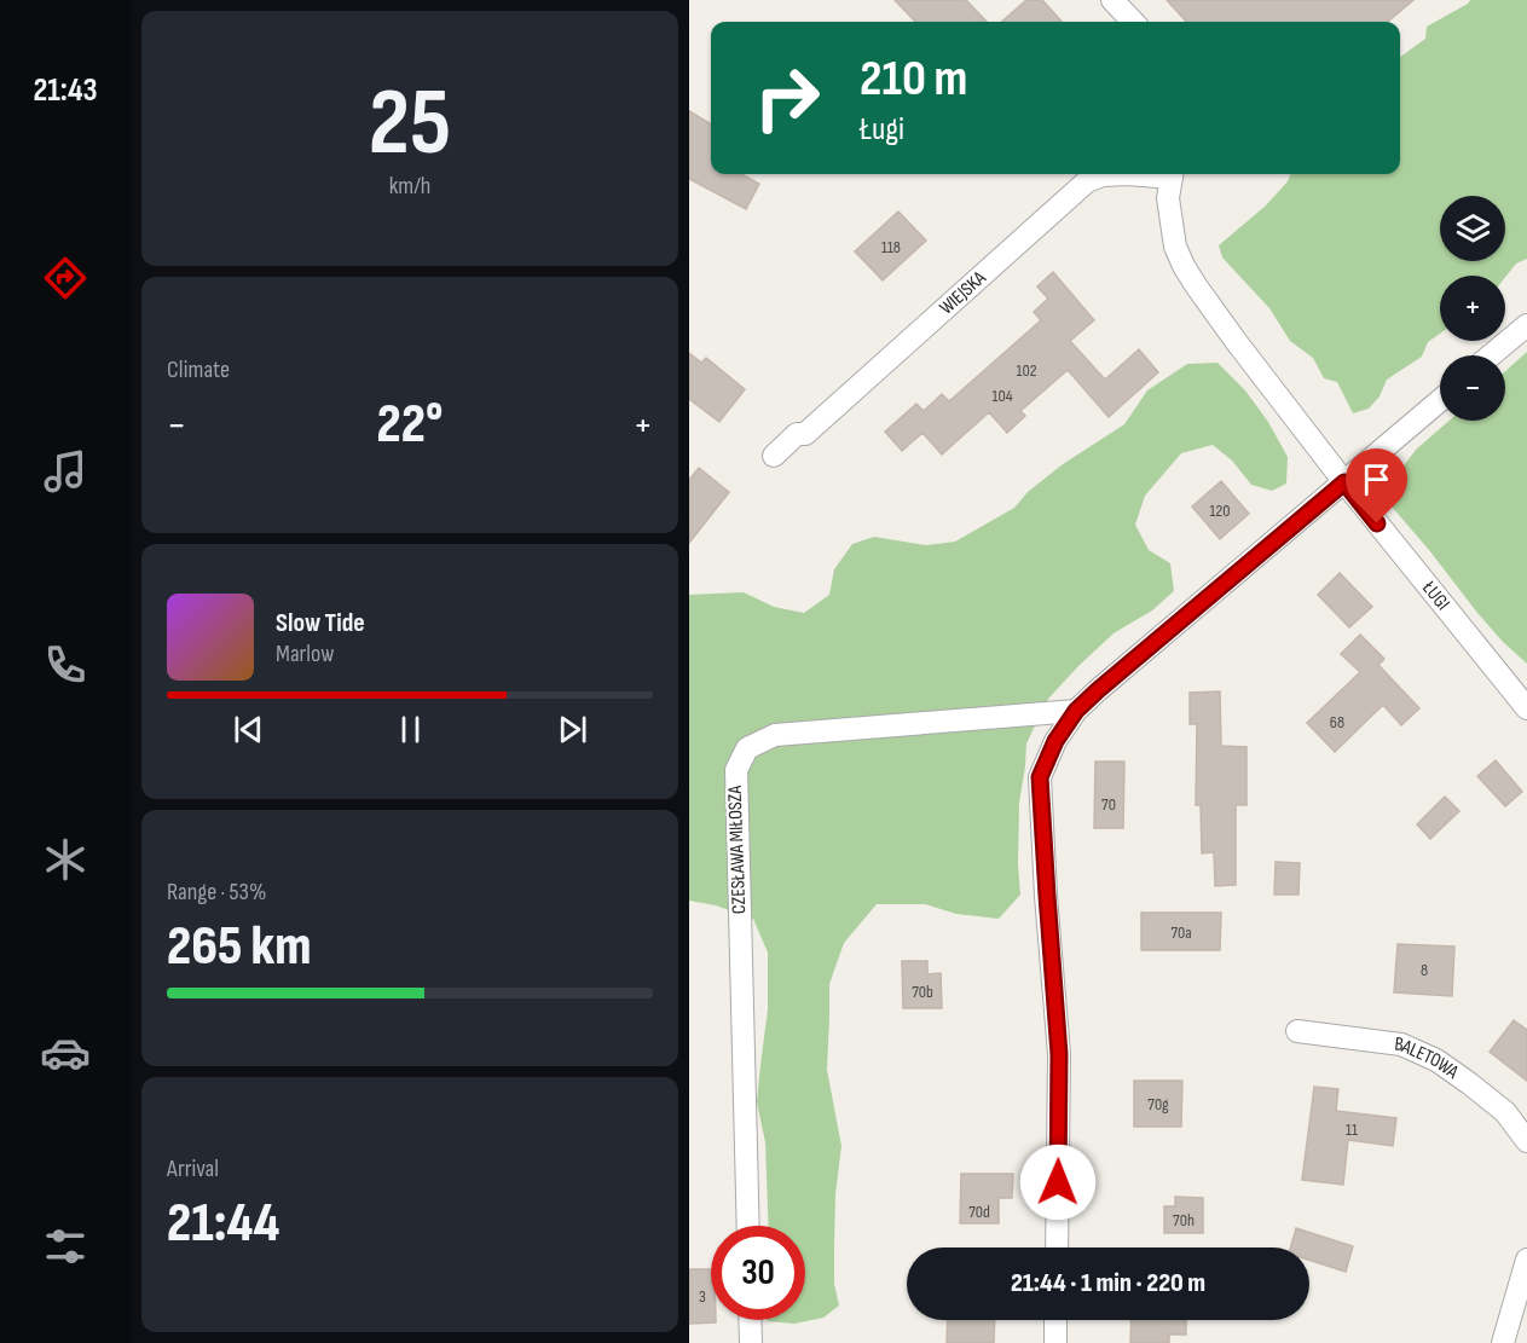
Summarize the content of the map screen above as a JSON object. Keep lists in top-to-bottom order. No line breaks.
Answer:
{"streets":{"street":["WIEJSKA","ŁUGI","CZESŁAWA MIŁOSZA","BALETOWA"]},"crossings":[["WIEJSKA","ŁUGI"]],"house_numbers":["118","102","104","120","68","70","70a","8","70b","70g","11","70d","70h","3"],"page":{"tabs":"21:43","tile":[["25","km/h"],"Climate",["Range · 53%","265 km"],["Arrival","21:44"]],"turn":["210 m","Ługi"],"map_buttons":["+","−"],"heat":["−","22°","+"],"song":["Slow Tide","Marlow"],"limit":"30","trip":"21:44 · 1 min · 220 m"}}
